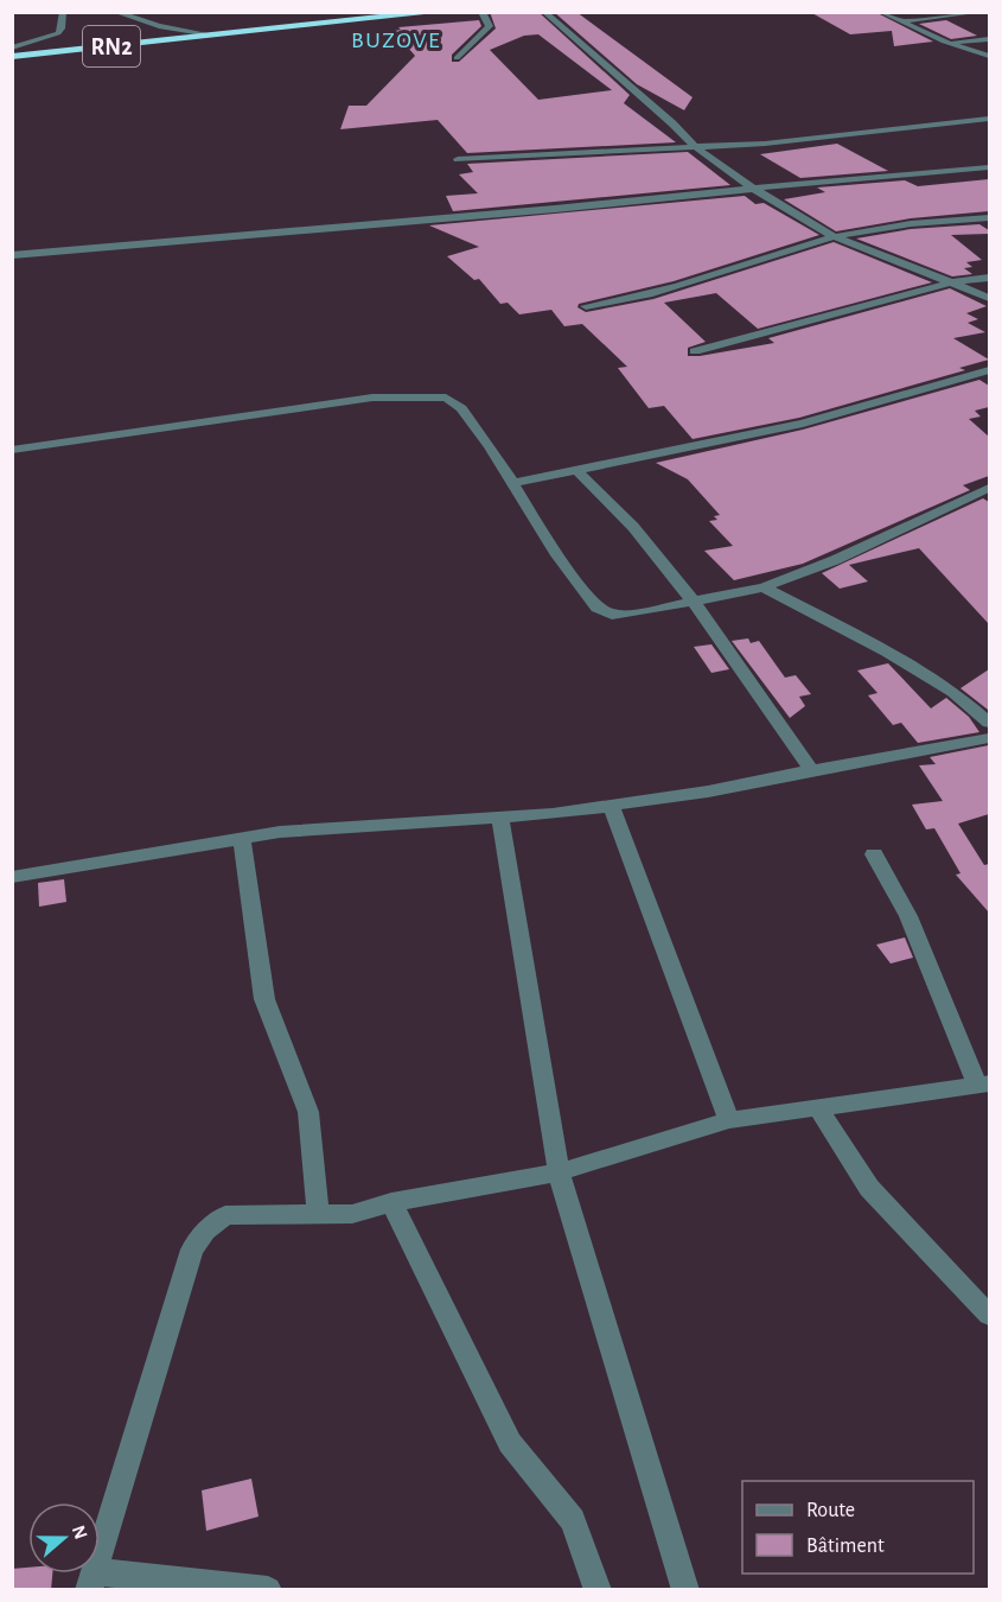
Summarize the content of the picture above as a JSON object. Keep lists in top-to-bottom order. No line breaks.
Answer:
{"streets":{"highway":["RN2"]},"districts":["BUZOVE"],"legend":["Route","Bâtiment"],"north":"right"}
